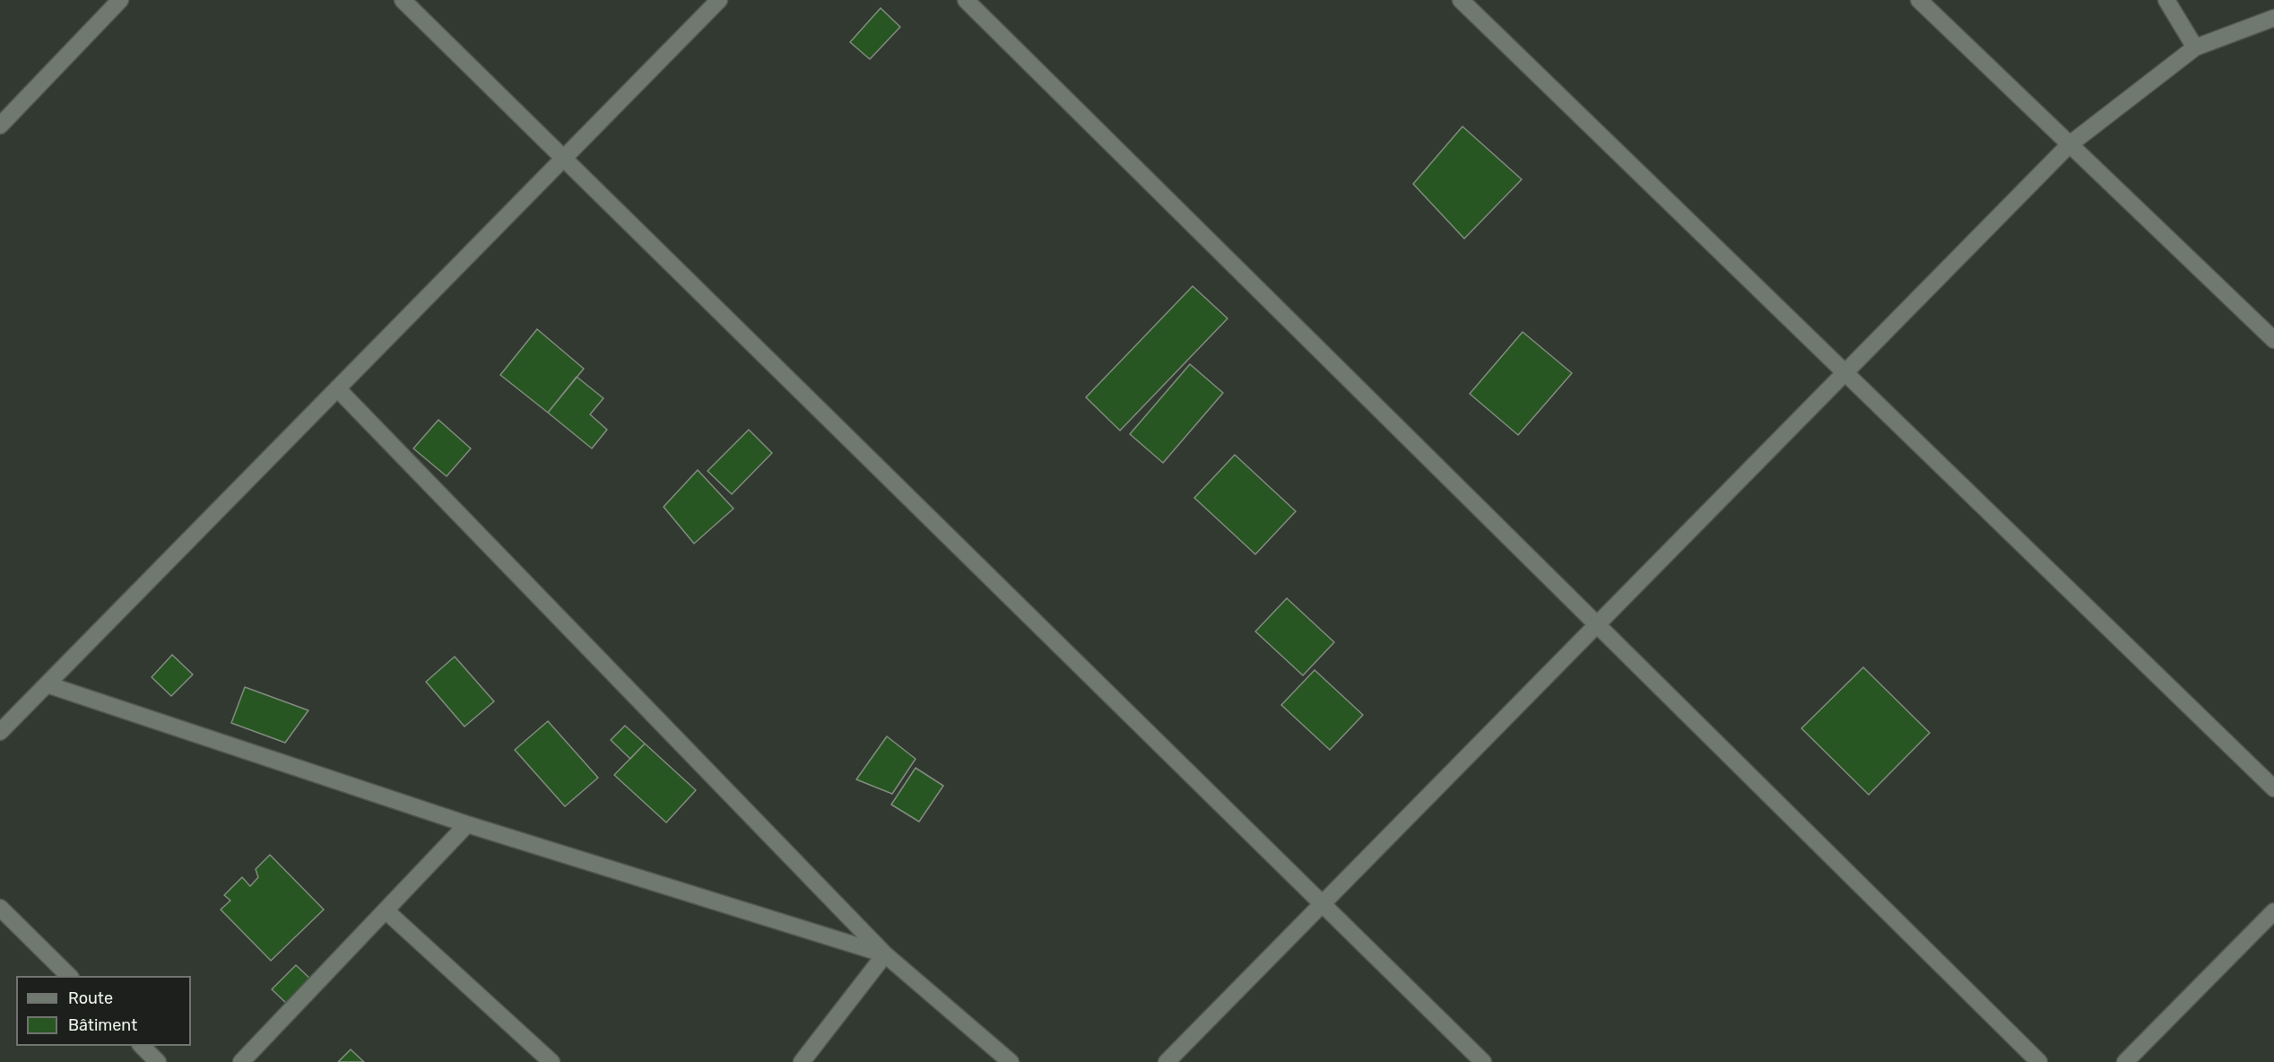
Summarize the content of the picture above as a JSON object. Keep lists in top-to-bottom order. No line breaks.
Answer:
{"legend":["Route","Bâtiment"]}
